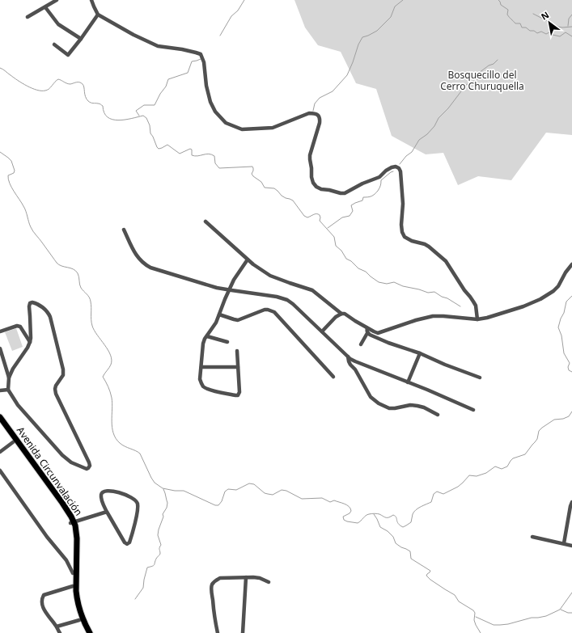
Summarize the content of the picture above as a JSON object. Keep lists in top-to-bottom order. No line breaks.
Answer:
{"streets":{"main road":["Avenida Circunvalación"]},"parks":["Bosquecillo del Cerro Churuquella"],"north":"top left"}
